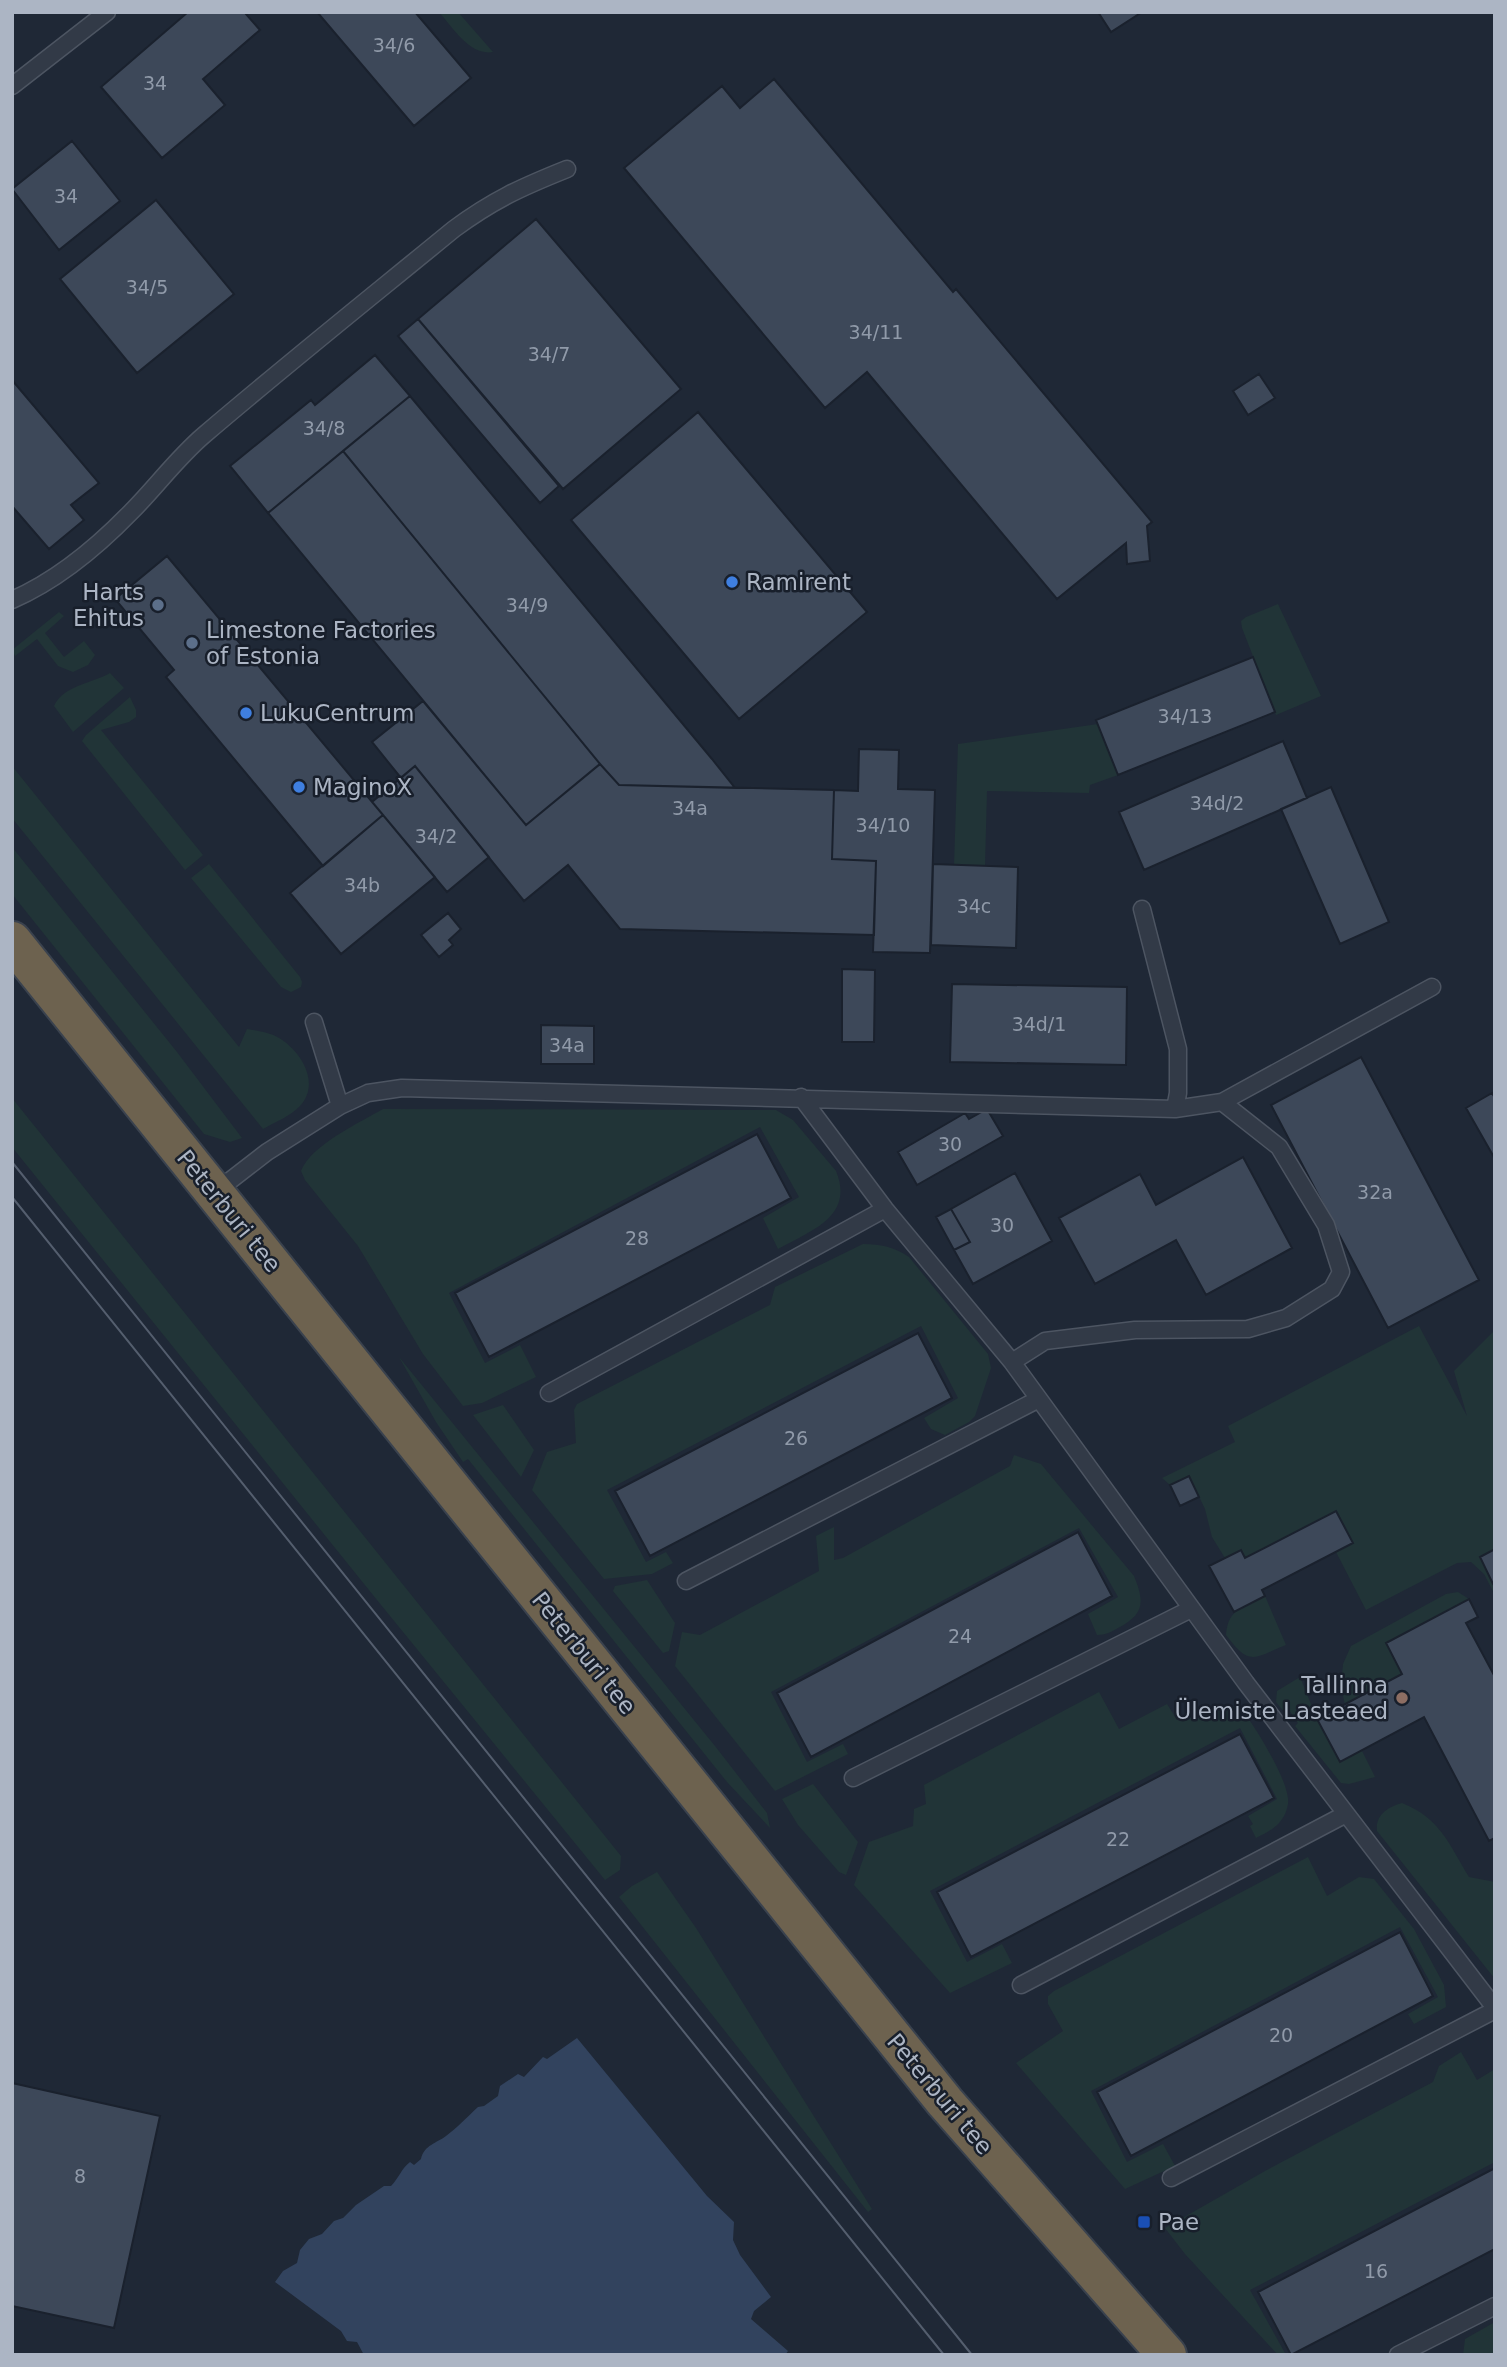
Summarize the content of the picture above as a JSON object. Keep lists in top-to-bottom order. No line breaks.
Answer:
{"streets":{"highway":["Peterburi tee"]},"places":{"other":["Ramirent","Harts Ehitus","Limestone Factories of Estonia","LukuCentrum","MaginoX","Tallinna Ülemiste Lasteaed"],"transit":["Pae"]},"house_numbers":["34/6","34","34","34/5","34/11","34/7","34/8","34/9","34/13","34d/2","34a","34/10","34/2","34b","34c","34d/1","34a","30","32a","30","28","26","24","22","20","8","16"]}
